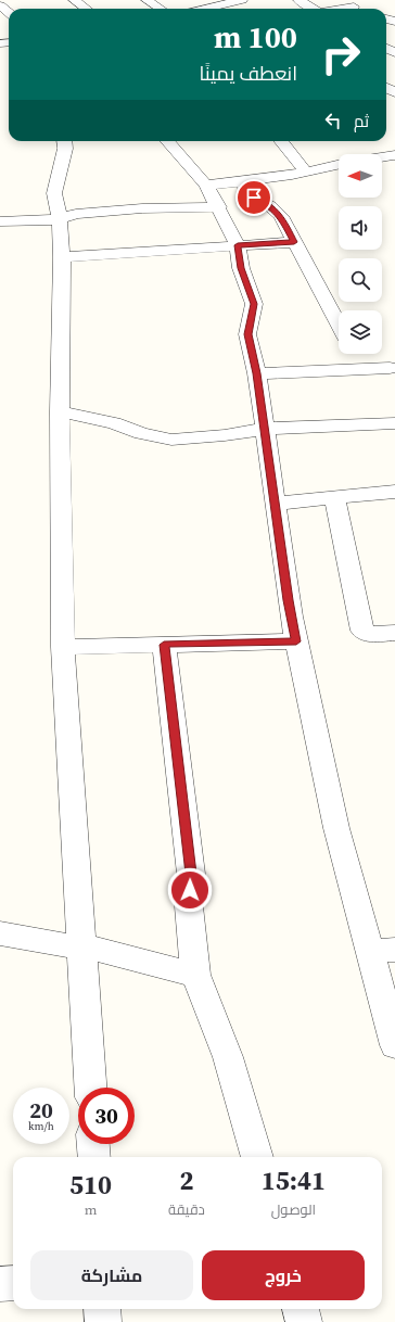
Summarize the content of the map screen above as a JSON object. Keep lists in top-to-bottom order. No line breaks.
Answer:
{"north":"left","page":{"turn":["100 m","انعطف يمينًا"],"then":"ثم","speed":"20 km/h","limit":"30","eta":["15:41","الوصول","2","دقيقة","510","m"],"buttons":["خروج","مشاركة"]}}
